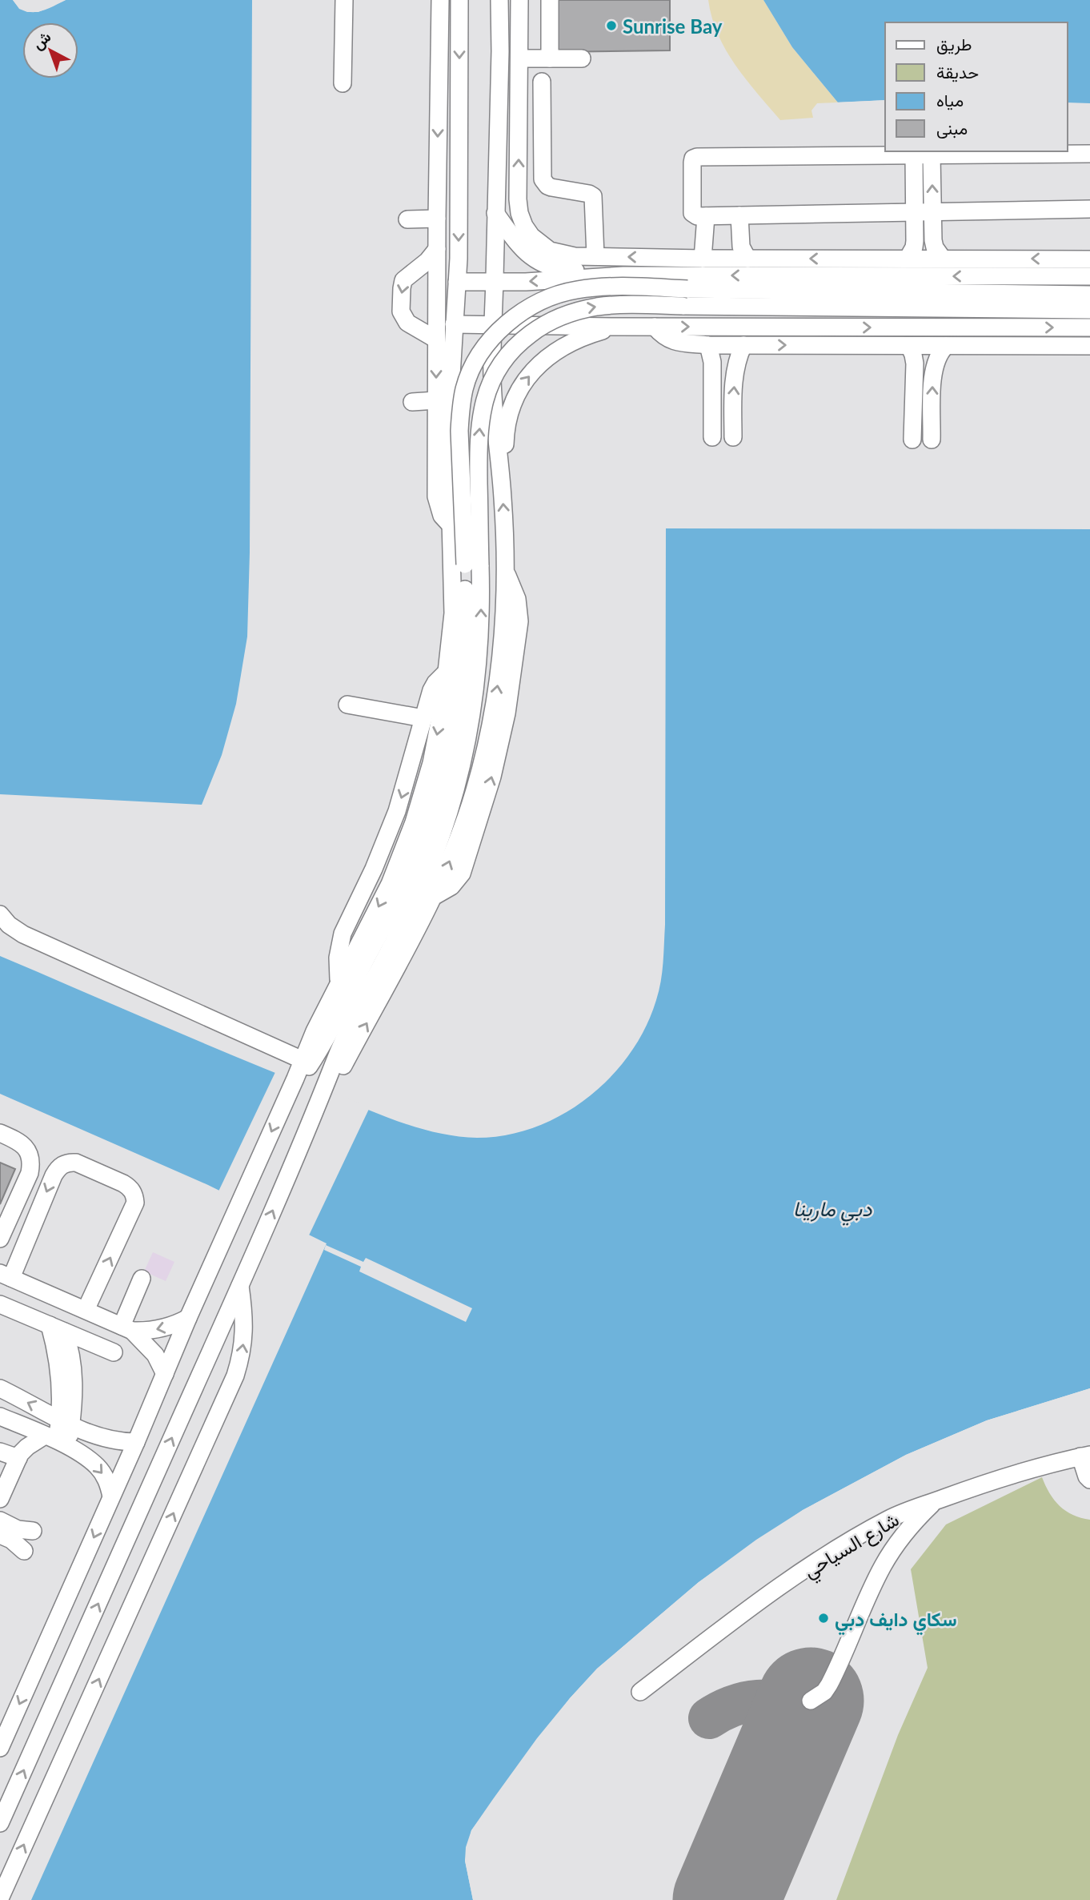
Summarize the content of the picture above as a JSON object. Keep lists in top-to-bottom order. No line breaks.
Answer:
{"streets":{"street":["شارع السياحي"]},"water":["دبي مارينا"],"places":["Sunrise Bay","سكاي دايف دبي"],"legend":["طريق","حديقة","مياه","مبنى"],"north":"top left"}
